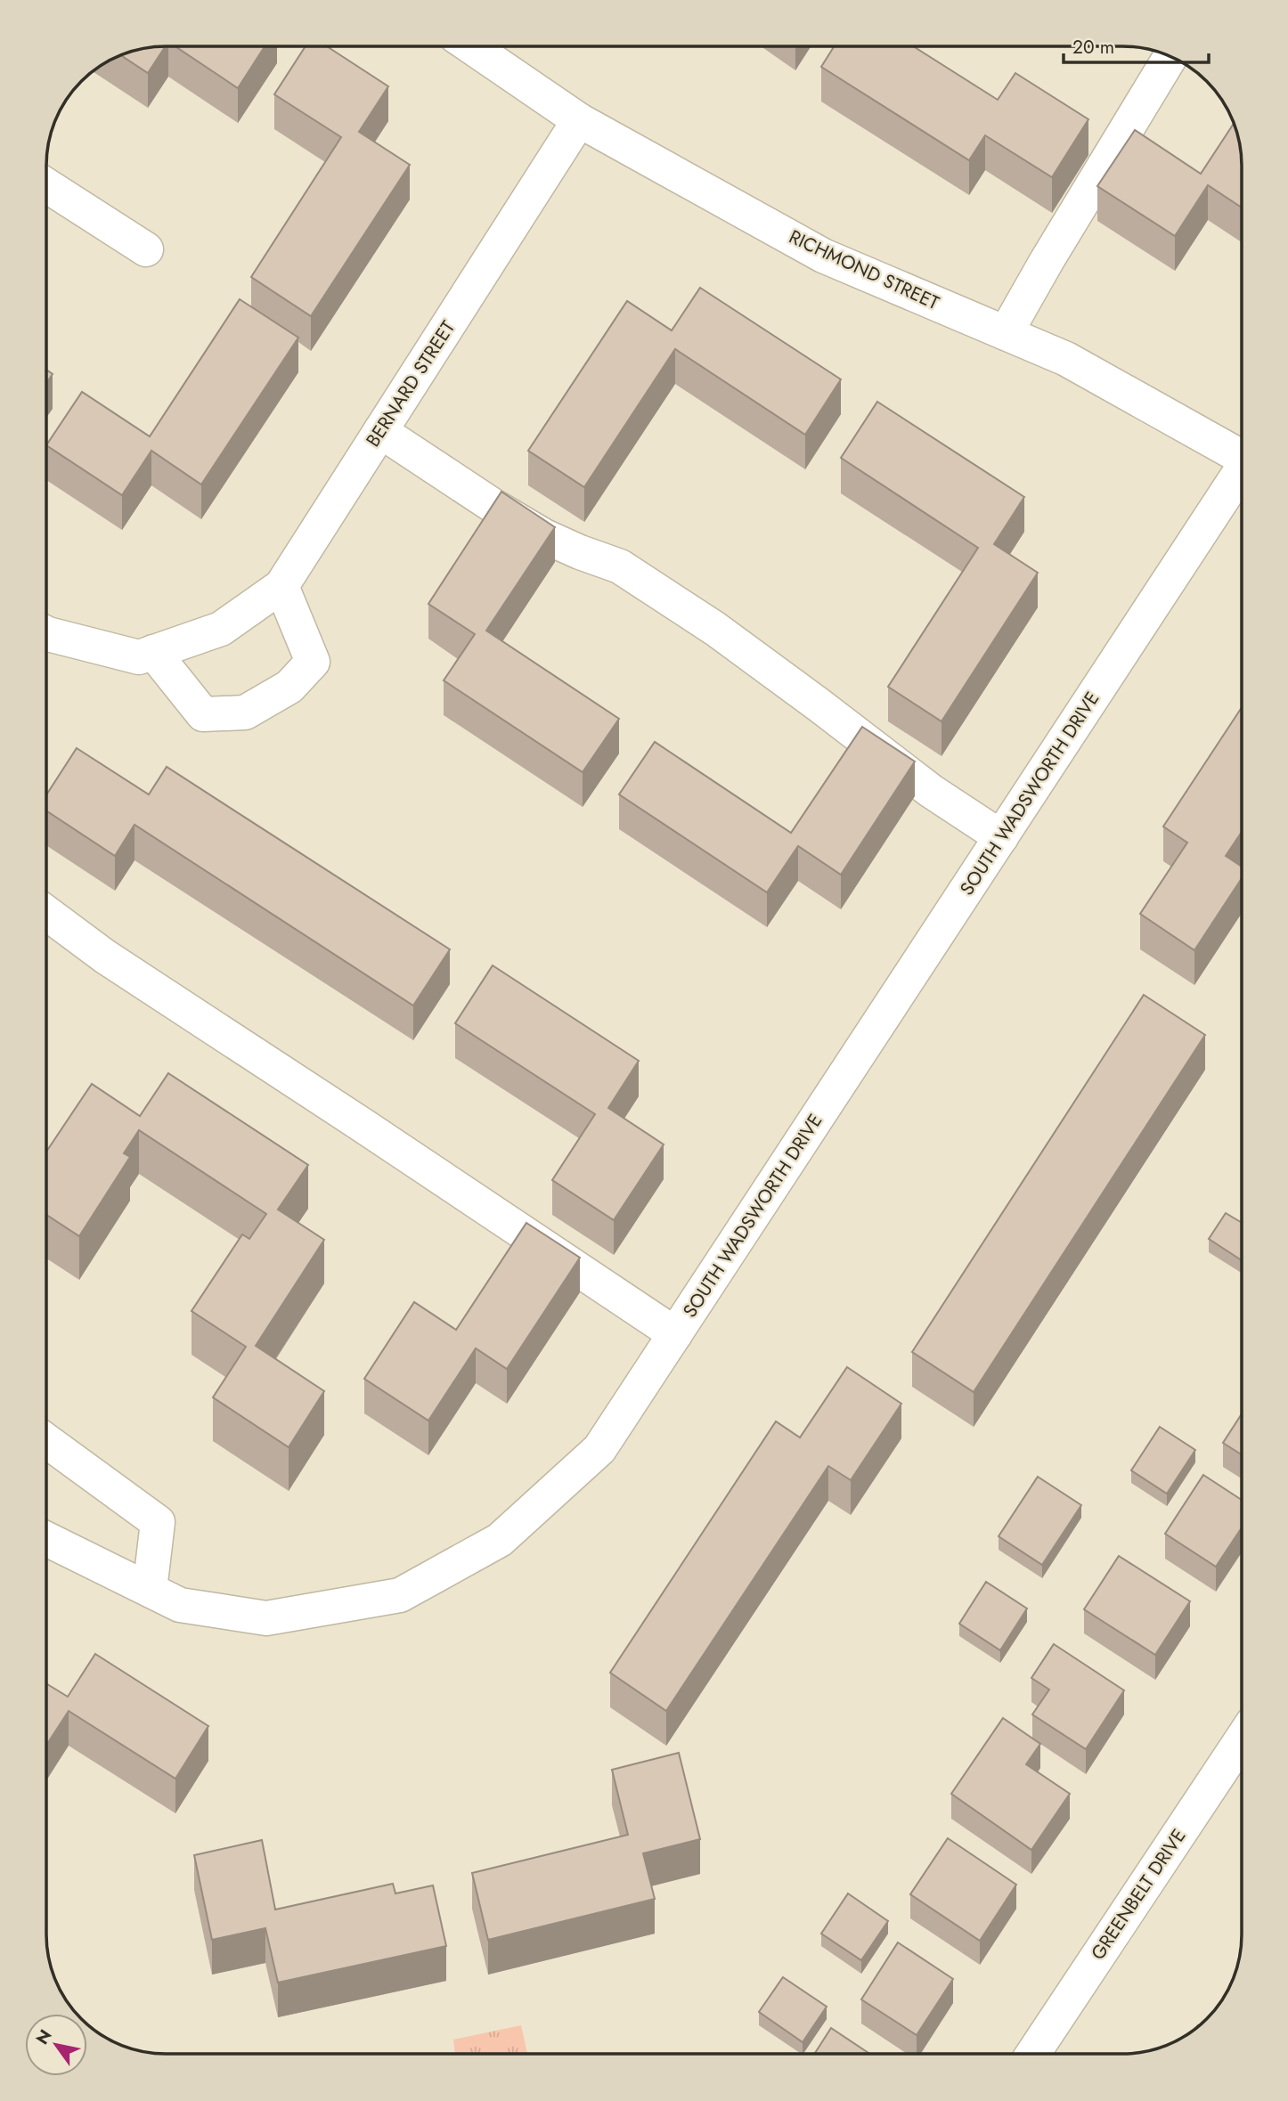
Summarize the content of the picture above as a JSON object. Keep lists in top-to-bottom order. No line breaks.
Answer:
{"streets":{"street":["RICHMOND STREET","BERNARD STREET","SOUTH WADSWORTH DRIVE","GREENBELT DRIVE"]},"crossings":[["RICHMOND STREET","BERNARD STREET"]],"scale_bar":"20 m","north":"top left"}
